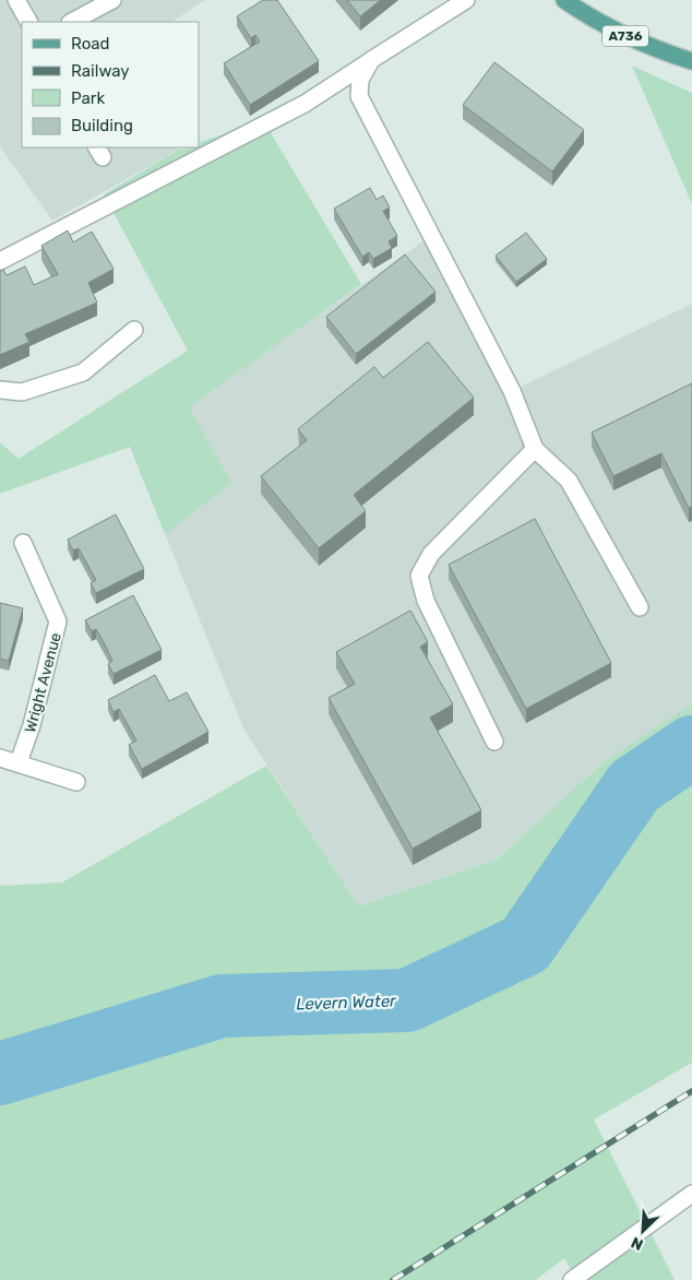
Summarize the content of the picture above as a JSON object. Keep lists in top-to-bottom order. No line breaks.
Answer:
{"streets":{"main road":["A736"],"street":["Wright Avenue"]},"water":["Levern Water"],"legend":["Road","Railway","Park","Building"],"north":"bottom left"}
